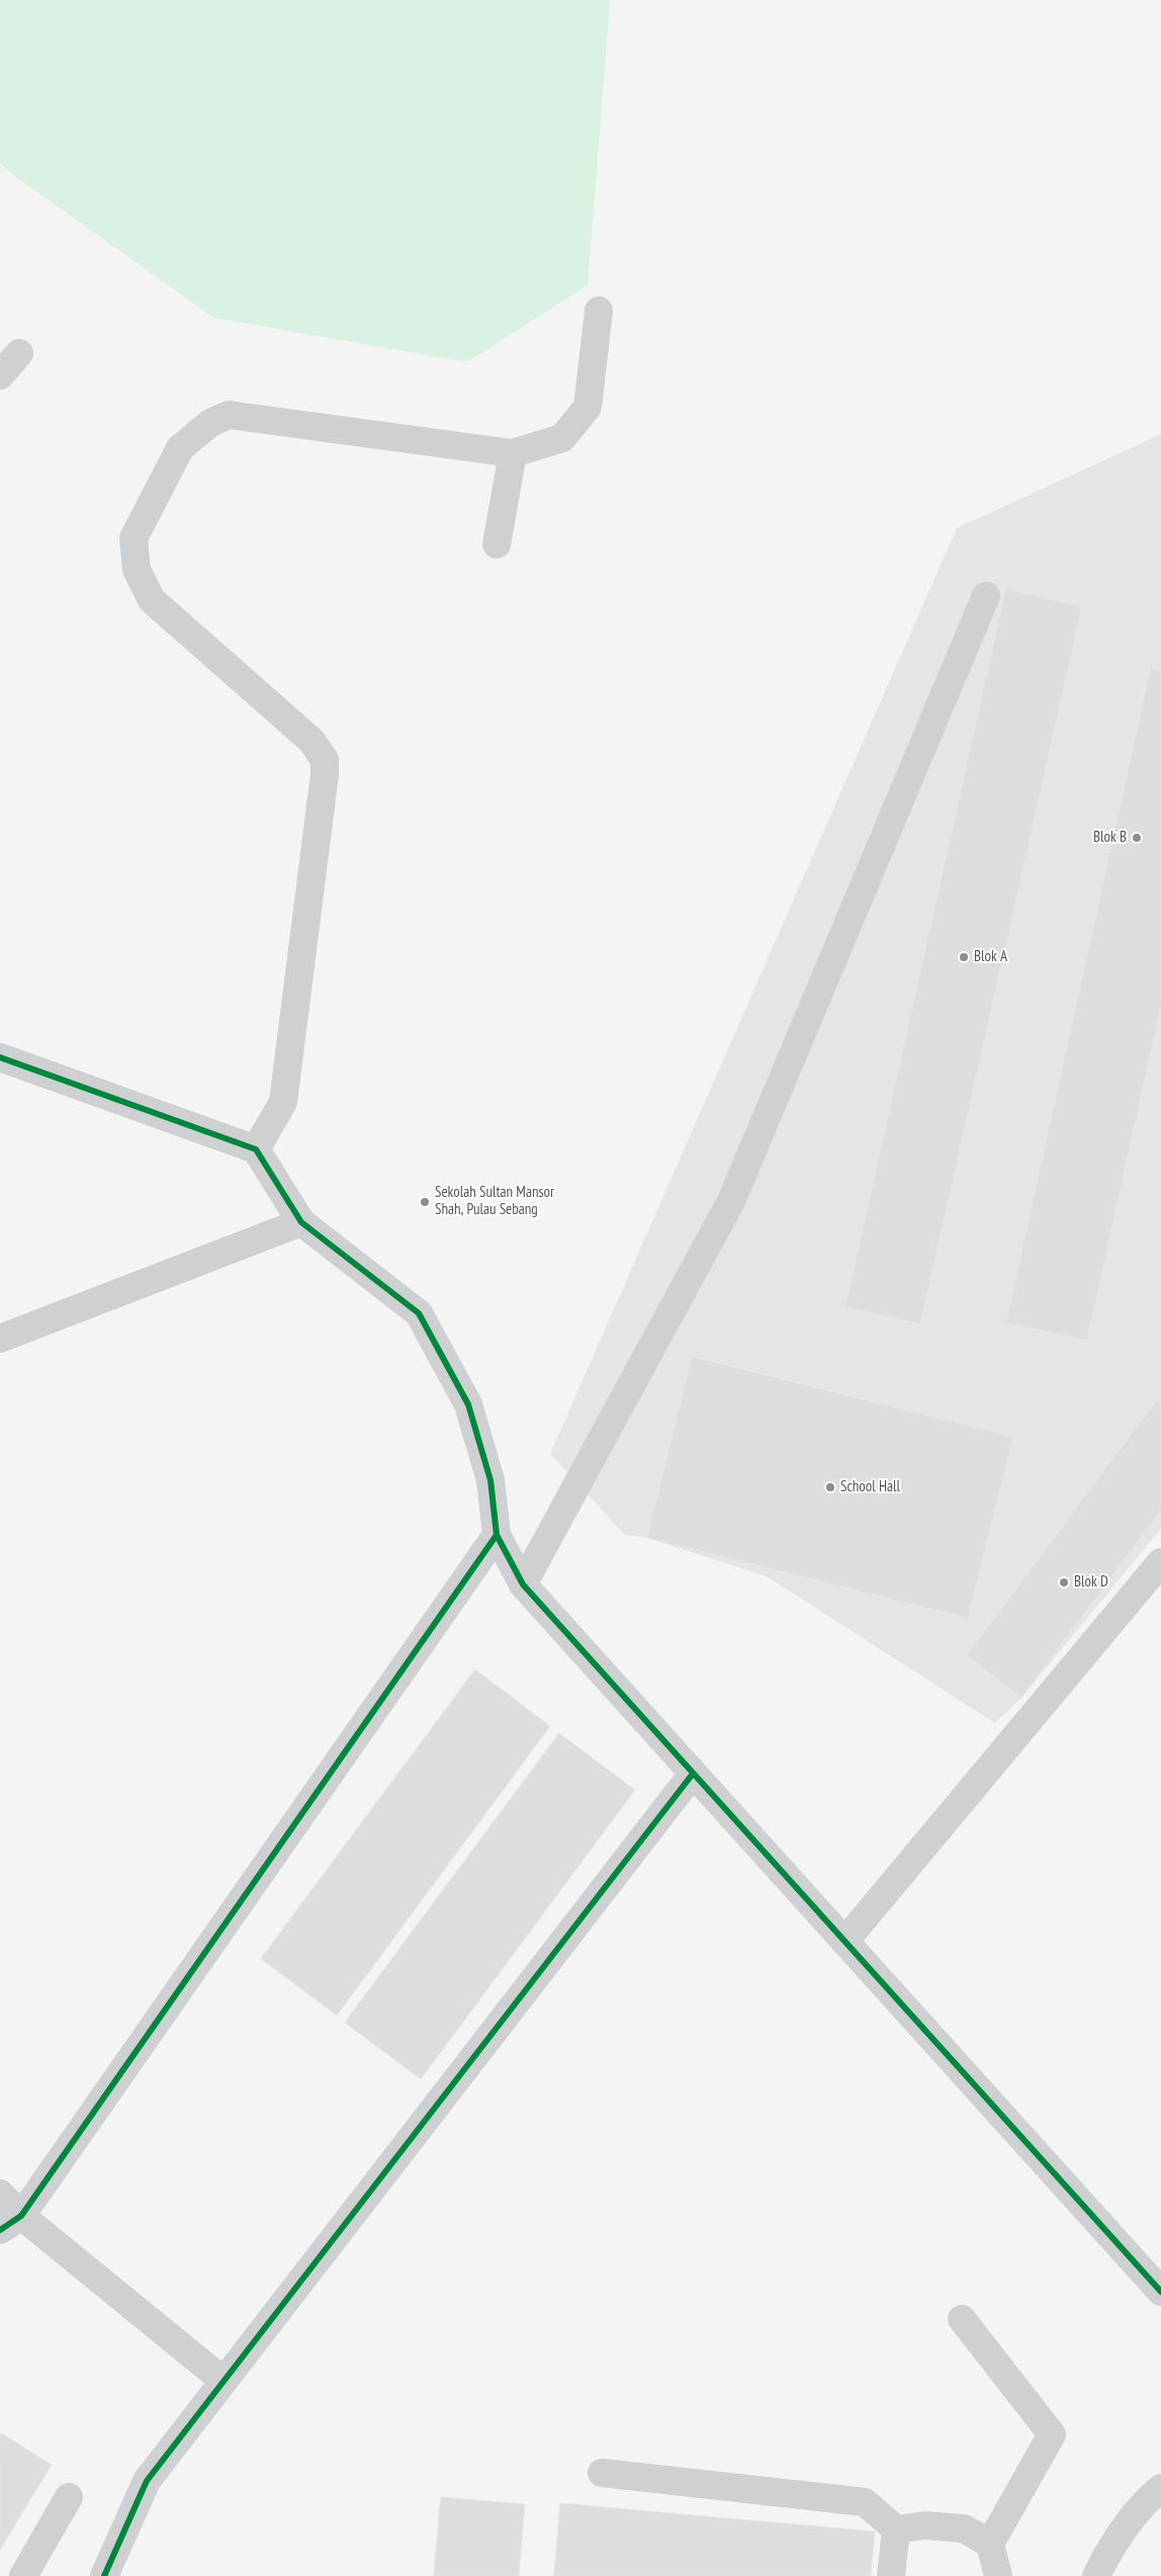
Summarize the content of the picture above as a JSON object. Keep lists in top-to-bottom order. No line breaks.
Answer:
{"places":["Blok B","Blok A","Sekolah Sultan Mansor Shah, Pulau Sebang","School Hall","Blok D"]}
